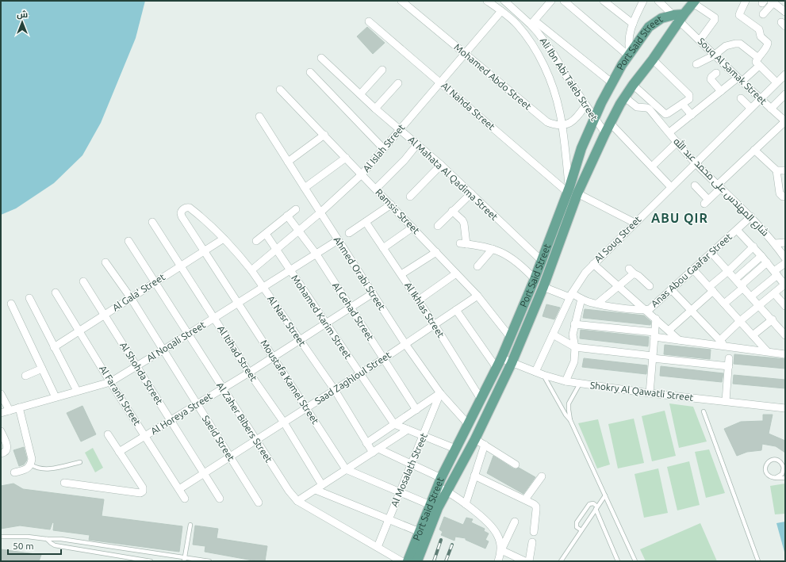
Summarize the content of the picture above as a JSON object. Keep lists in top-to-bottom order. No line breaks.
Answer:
{"streets":{"main road":["Port Said Street"],"street":["Souq Al Samak Street","Mohamed Abdo Street","Ali Ibn Abi Taleb Street","Al Nahda Street","Al Islah Street","Al Mahata Al Qadima Street","شارع المهندس على محمد عبد الله","Ramsis Street","Al Souq Street","Anas Abou Gaafar Street","Ahmed Orabi Street","Al Gala' Street","Al Ikhlas Street","Al Gehad Street","Mohamed Karim Street","Al Nasr Street","Al Noqali Street","Al Itihad Street","Al Shohda Street","Saad Zaghloul Street","Moustafa Kamel Street","Shokry Al Qawatli Street","Al Faranh Street","Al Horeya Street","Al Zaher Bibers Street","Saeid Street","Al Mosalath Street"]},"crossings":[["Port Said Street","Souq Al Samak Street"],["Port Said Street","Ali Ibn Abi Taleb Street"],["Port Said Street","Al Nahda Street"],["Port Said Street","Al Mahata Al Qadima Street"],["Port Said Street","شارع المهندس على محمد عبد الله"],["Port Said Street","Ramsis Street"],["Port Said Street","Anas Abou Gaafar Street"],["Port Said Street","Ahmed Orabi Street"],["Port Said Street","Al Ikhlas Street"],["Port Said Street","Shokry Al Qawatli Street"],["Souq Al Samak Street","Al Souq Street"],["Mohamed Abdo Street","Ali Ibn Abi Taleb Street"],["Mohamed Abdo Street","Al Islah Street"],["Ali Ibn Abi Taleb Street","Al Nahda Street"],["Ali Ibn Abi Taleb Street","Al Islah Street"],["Al Nahda Street","Al Islah Street"],["Al Islah Street","Al Mahata Al Qadima Street"],["Al Islah Street","Ramsis Street"],["Al Islah Street","Ahmed Orabi Street"],["Al Islah Street","Al Gehad Street"],["Al Islah Street","Mohamed Karim Street"],["Al Islah Street","Al Nasr Street"],["شارع المهندس على محمد عبد الله","Al Souq Street"],["شارع المهندس على محمد عبد الله","Anas Abou Gaafar Street"],["Ramsis Street","Saad Zaghloul Street"],["Al Souq Street","Anas Abou Gaafar Street"],["Al Souq Street","Shokry Al Qawatli Street"],["Ahmed Orabi Street","Al Noqali Street"],["Ahmed Orabi Street","Saad Zaghloul Street"],["Ahmed Orabi Street","Al Horeya Street"],["Ahmed Orabi Street","Al Mosalath Street"],["Al Gala' Street","Al Nasr Street"],["Al Gala' Street","Al Itihad Street"],["Al Gala' Street","Al Shohda Street"],["Al Gala' Street","Moustafa Kamel Street"],["Al Gala' Street","Al Faranh Street"],["Al Gala' Street","Al Zaher Bibers Street"],["Al Gala' Street","Saeid Street"],["Al Ikhlas Street","Saad Zaghloul Street"],["Al Gehad Street","Al Noqali Street"],["Al Gehad Street","Saad Zaghloul Street"],["Al Gehad Street","Al Horeya Street"],["Mohamed Karim Street","Al Noqali Street"],["Mohamed Karim Street","Saad Zaghloul Street"],["Mohamed Karim Street","Al Horeya Street"],["Al Nasr Street","Al Noqali Street"],["Al Nasr Street","Saad Zaghloul Street"],["Al Nasr Street","Moustafa Kamel Street"],["Al Nasr Street","Al Horeya Street"],["Al Noqali Street","Al Itihad Street"],["Al Noqali Street","Al Shohda Street"],["Al Noqali Street","Moustafa Kamel Street"],["Al Noqali Street","Al Faranh Street"],["Al Noqali Street","Al Zaher Bibers Street"],["Al Noqali Street","Saeid Street"],["Al Itihad Street","Saad Zaghloul Street"],["Al Itihad Street","Al Horeya Street"],["Al Shohda Street","Saad Zaghloul Street"],["Al Shohda Street","Al Horeya Street"],["Saad Zaghloul Street","Moustafa Kamel Street"],["Saad Zaghloul Street","Al Faranh Street"],["Saad Zaghloul Street","Al Zaher Bibers Street"],["Saad Zaghloul Street","Saeid Street"],["Moustafa Kamel Street","Al Horeya Street"],["Al Faranh Street","Al Horeya Street"],["Al Horeya Street","Al Zaher Bibers Street"],["Al Horeya Street","Saeid Street"],["Al Zaher Bibers Street","Al Mosalath Street"]],"districts":["ABU QIR"],"scale_bar":"50 m","north":"top"}
